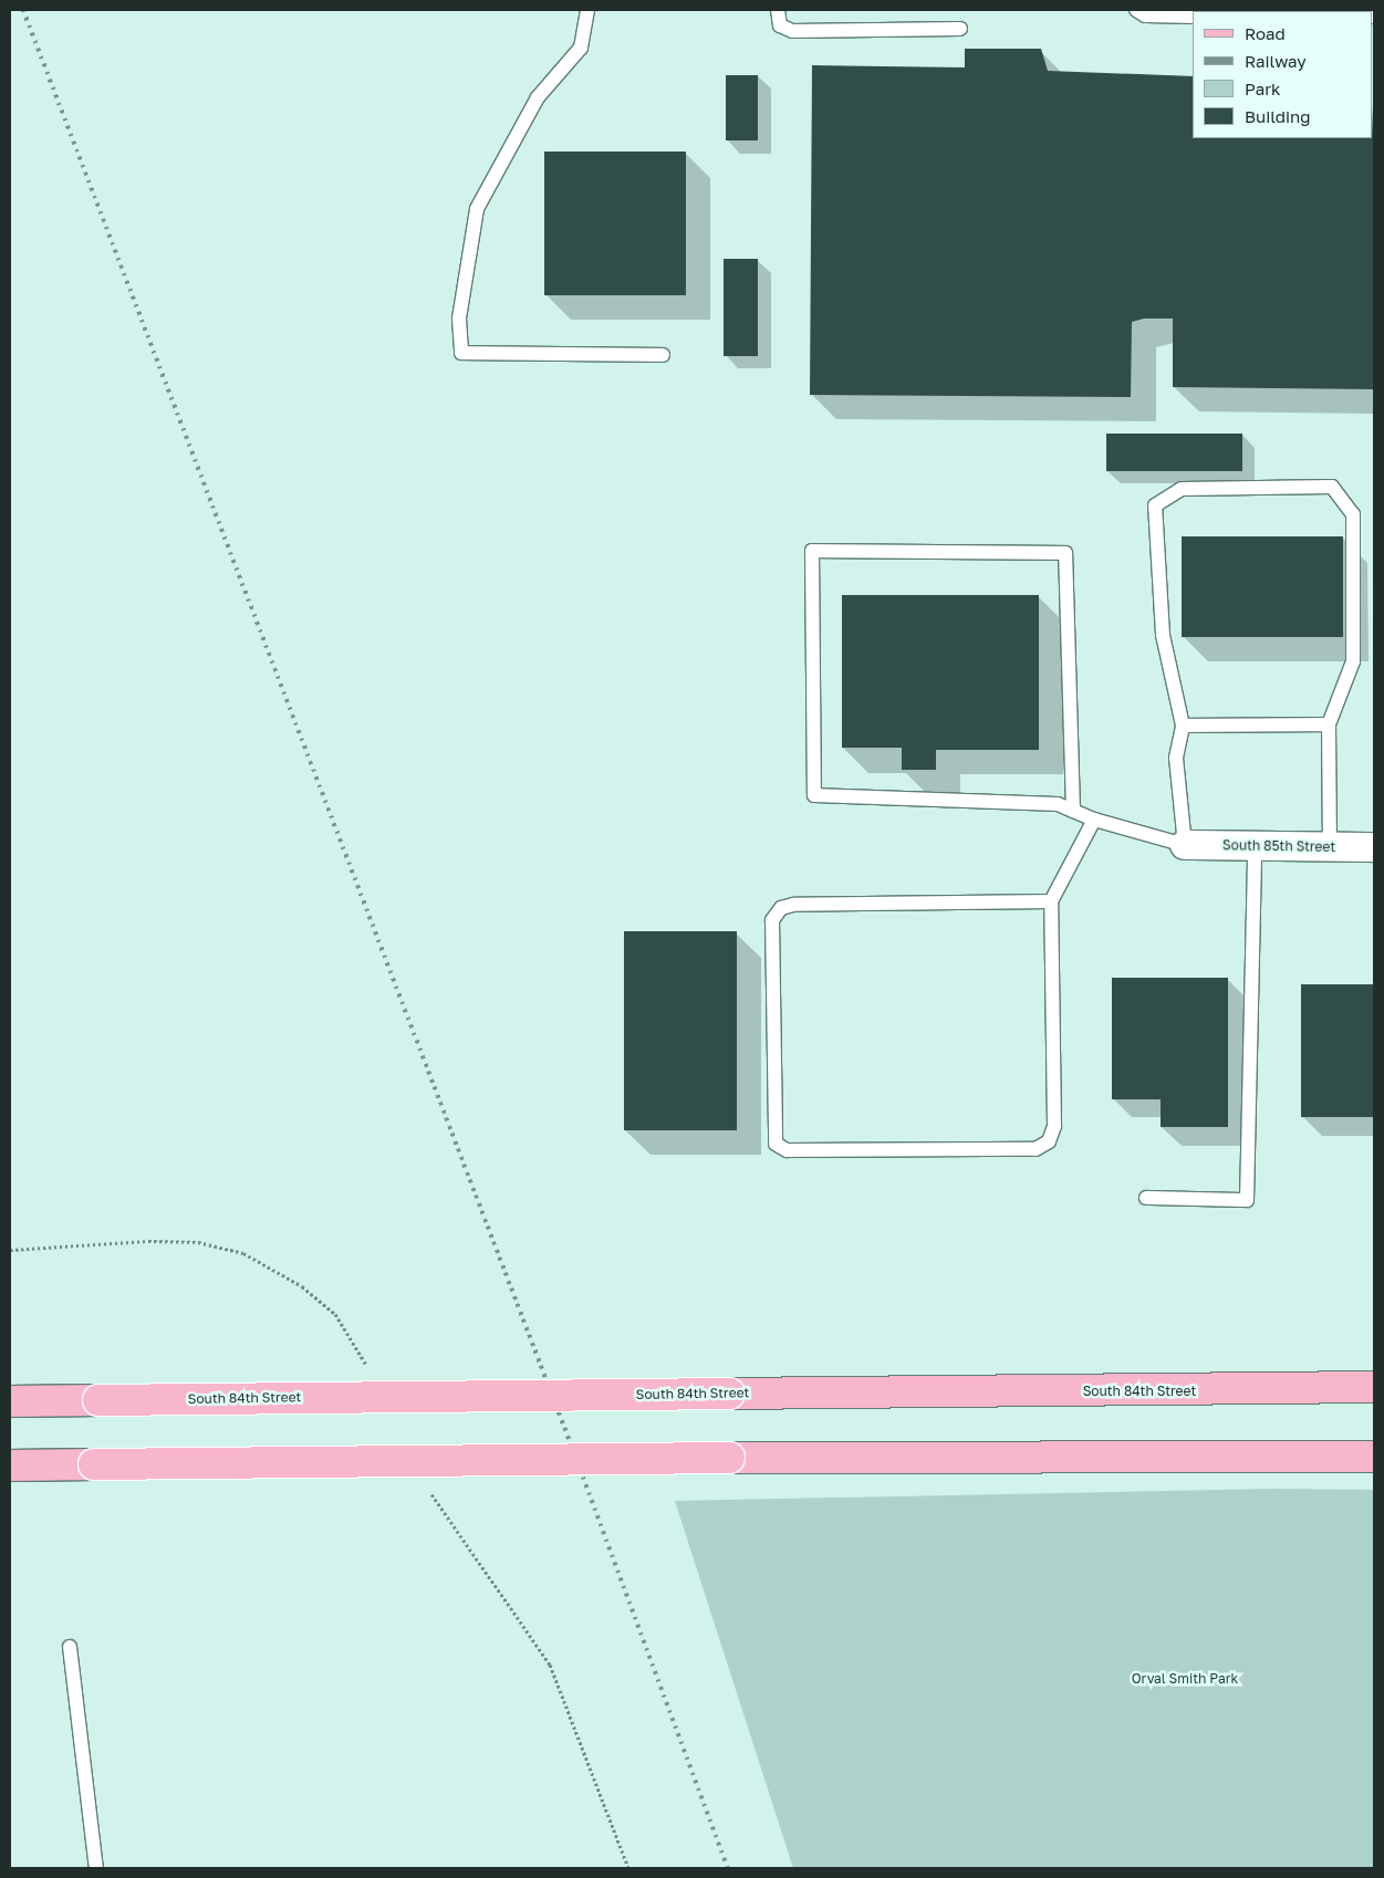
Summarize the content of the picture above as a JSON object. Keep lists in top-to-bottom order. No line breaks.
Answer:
{"streets":{"main road":["South 84th Street"],"street":["South 85th Street"]},"parks":["Orval Smith Park"],"legend":["Road","Railway","Park","Building"]}
